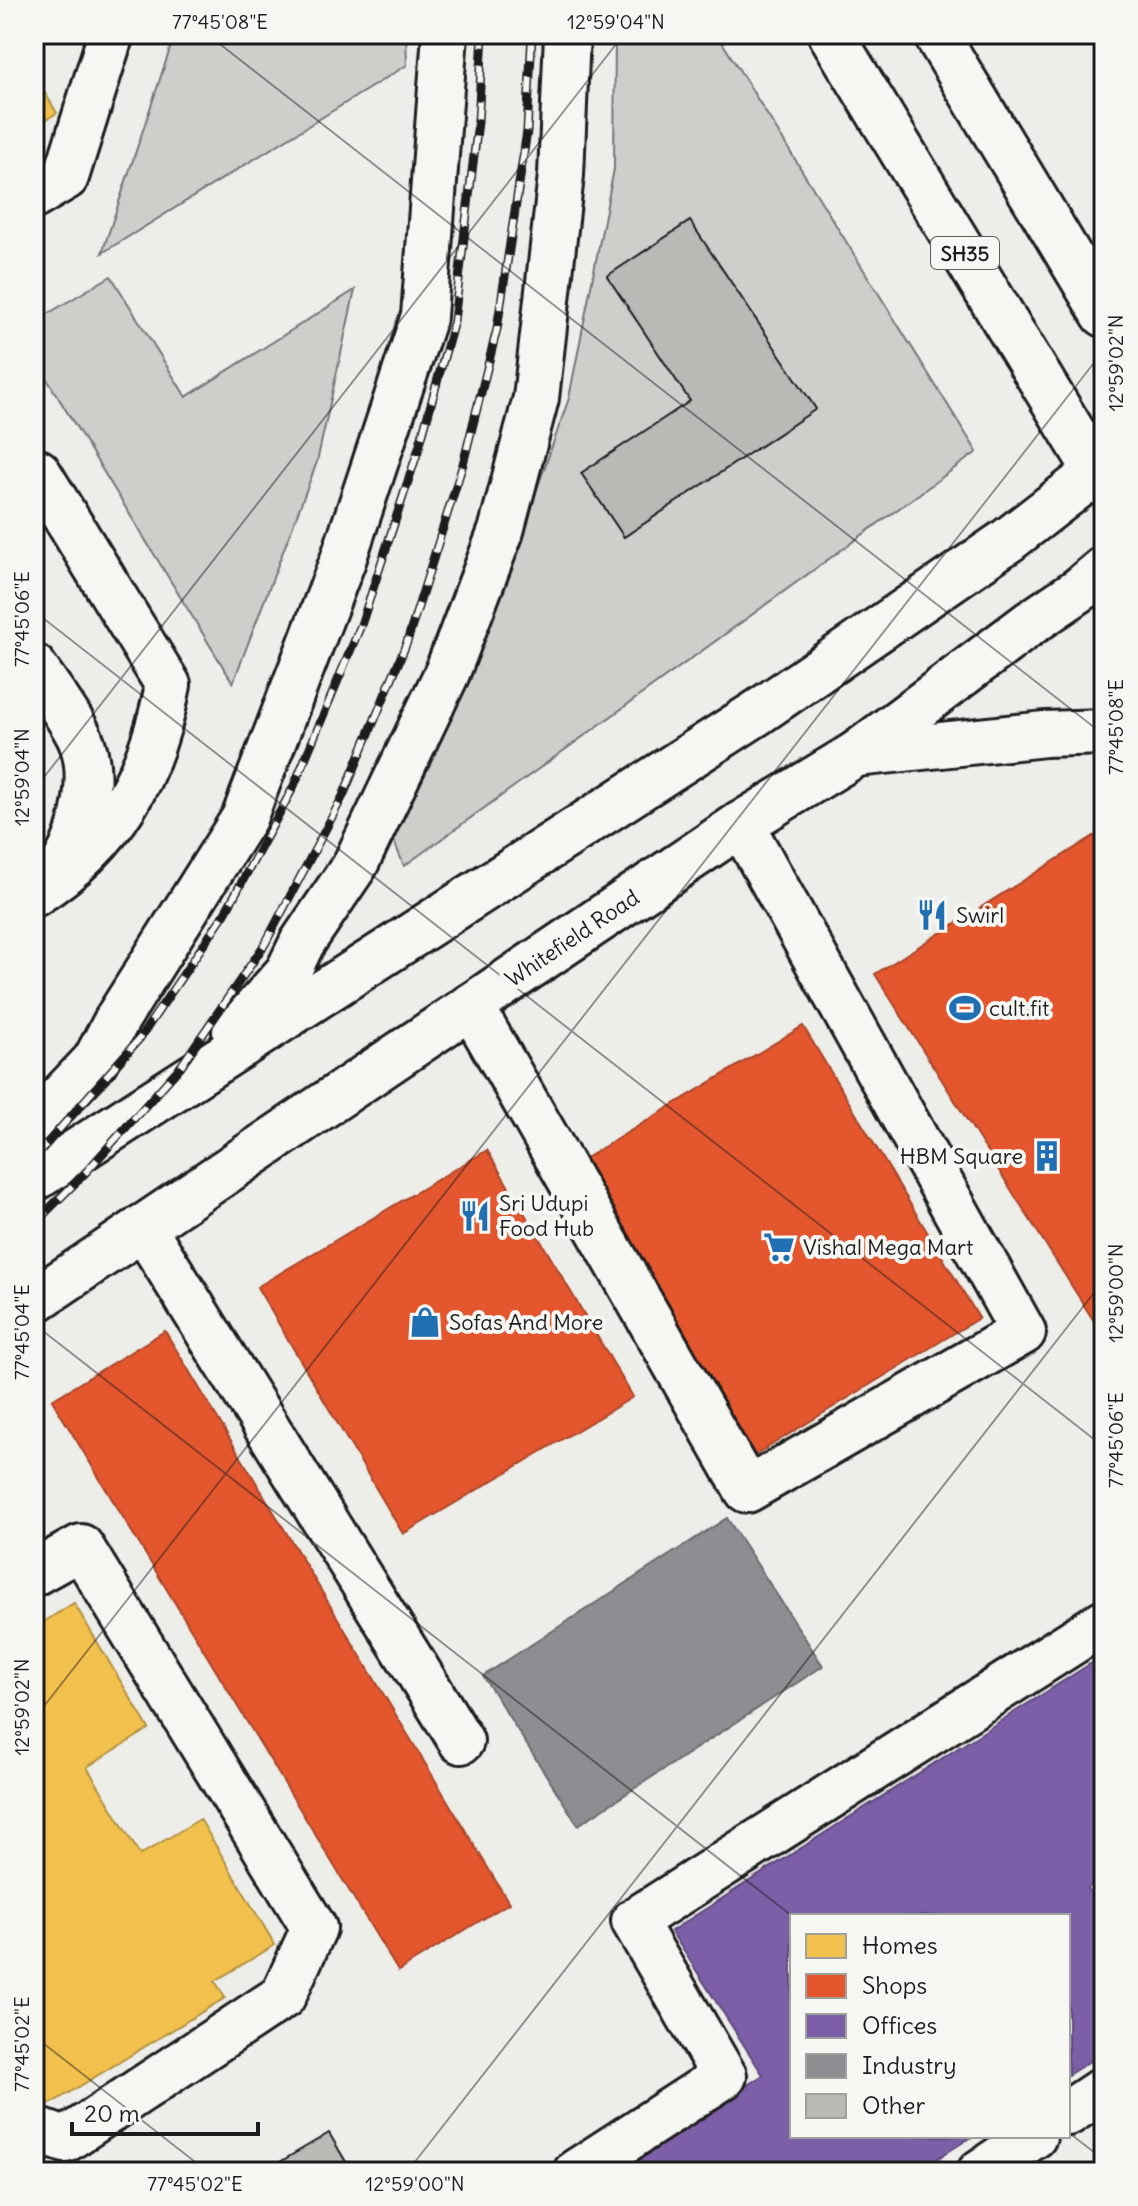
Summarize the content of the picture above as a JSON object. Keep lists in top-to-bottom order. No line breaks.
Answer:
{"streets":{"main road":["SH35","Whitefield Road"]},"places":{"restaurant":["Swirl","Sri Udupi Food Hub"],"sports":["cult.fit"],"building":["HBM Square"],"supermarket":["Vishal Mega Mart"],"shop":["Sofas And More"]},"legend":["Homes","Shops","Offices","Industry","Other"],"scale_bar":"20 m","coordinates":["77°45'08\"E","12°59'04\"N","12°59'02\"N","77°45'06\"E","12°59'00\"N","77°45'04\"E","77°45'02\"E"]}
